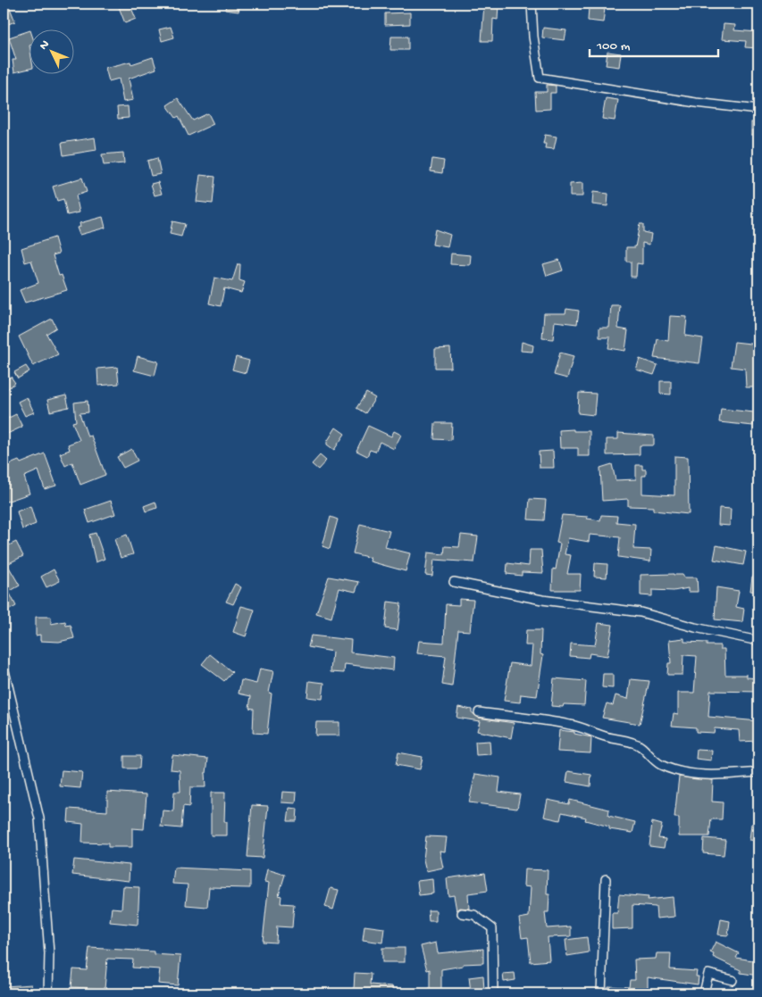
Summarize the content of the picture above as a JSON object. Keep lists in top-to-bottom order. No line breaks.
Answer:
{"scale_bar":"100 m","north":"top left"}
